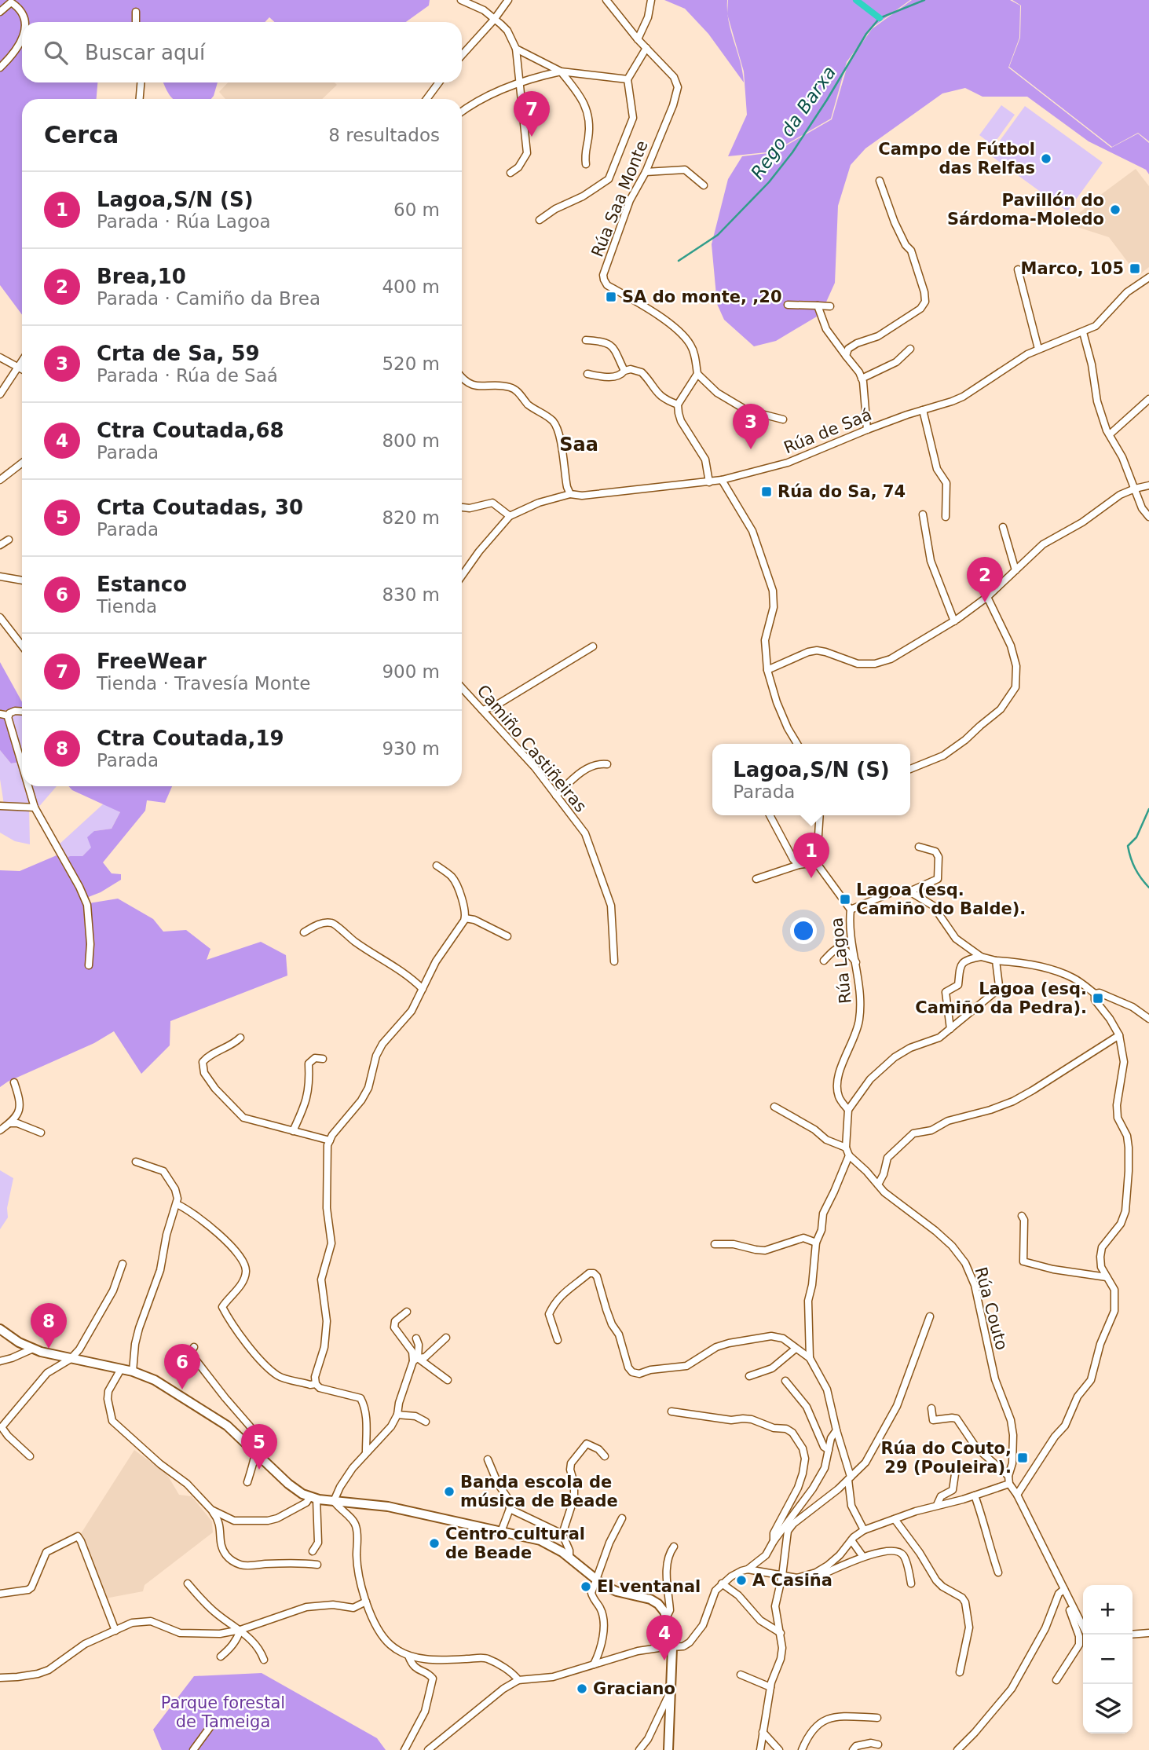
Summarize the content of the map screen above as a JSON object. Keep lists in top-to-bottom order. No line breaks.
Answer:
{"streets":{"street":["Rúa Saa Monte","Rúa de Saá","Camiño Castiñeiras","Rúa Lagoa","Rúa Couto"]},"districts":["Saa"],"water":["Rego da Barxa"],"parks":["Parque forestal de Tameiga"],"places":{"other":["Campo de Fútbol das Relfas","Pavillón do Sárdoma-Moledo","Banda escola de música de Beade","Centro cultural de Beade","A Casiña","El ventanal","Graciano"],"transit":["Marco, 105","SA do monte, ,20","Rúa do Sa, 74","Lagoa (esq. Camiño do Balde).","Lagoa (esq. Camiño da Pedra).","Rúa do Couto, 29 (Pouleira)."]},"page":{"search":"Buscar aquí","pins":["7","3","2","1","8","6","5","4"],"heading":["Cerca","8 resultados"],"list":[{"mark":"1","name":"Lagoa,S/N (S)","note":"Parada · Rúa Lagoa","value":"60 m"},{"mark":"2","name":"Brea,10","note":"Parada · Camiño da Brea","value":"400 m"},{"mark":"3","name":"Crta de Sa, 59","note":"Parada · Rúa de Saá","value":"520 m"},{"mark":"4","name":"Ctra Coutada,68","note":"Parada","value":"800 m"},{"mark":"5","name":"Crta Coutadas, 30","note":"Parada","value":"820 m"},{"mark":"6","name":"Estanco","note":"Tienda","value":"830 m"},{"mark":"7","name":"FreeWear","note":"Tienda · Travesía Monte","value":"900 m"},{"mark":"8","name":"Ctra Coutada,19","note":"Parada","value":"930 m"}],"popup":["Lagoa,S/N (S)","Parada"],"map_buttons":["+","−"]}}
